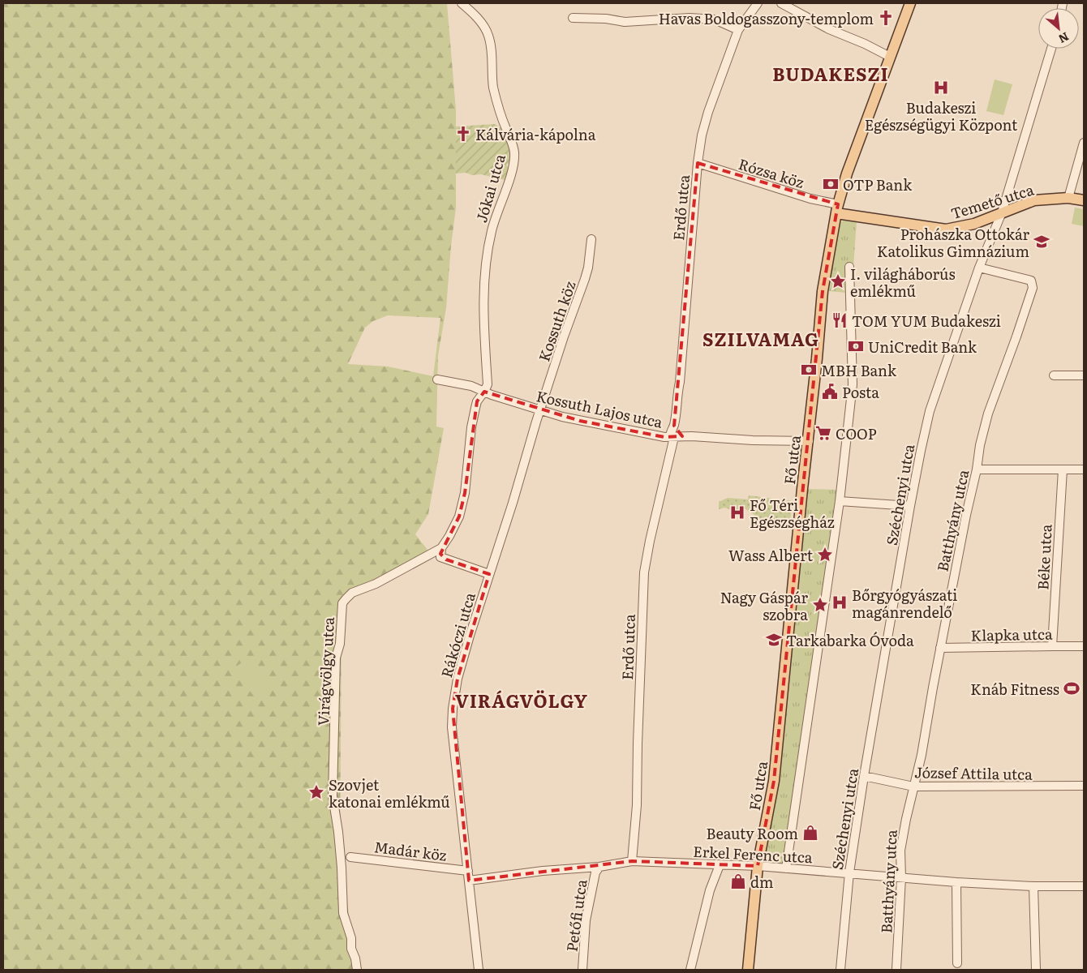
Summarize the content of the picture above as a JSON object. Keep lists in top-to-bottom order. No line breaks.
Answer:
{"streets":{"main road":["Temető utca","Fő utca"],"street":["Rózsa köz","Jókai utca","Erdő utca","Kossuth köz","Kossuth Lajos utca","Széchenyi utca","Batthyány utca","Béke utca","Klapka utca","Rákóczi utca","Virágvölgy utca","József Attila utca","Madár köz","Erkel Ferenc utca","Petőfi utca"]},"crossings":[["Rózsa köz","Temető utca"],["Rózsa köz","Erdő utca"],["Rózsa köz","Fő utca"],["Jókai utca","Kossuth Lajos utca"],["Jókai utca","Virágvölgy utca"],["Temető utca","Fő utca"],["Temető utca","Széchenyi utca"],["Erdő utca","Kossuth Lajos utca"],["Erdő utca","Erkel Ferenc utca"],["Kossuth köz","Kossuth Lajos utca"],["Kossuth köz","Rákóczi utca"],["Kossuth Lajos utca","Fő utca"],["Kossuth Lajos utca","Rákóczi utca"],["Kossuth Lajos utca","Virágvölgy utca"],["Fő utca","Erkel Ferenc utca"],["Széchenyi utca","Batthyány utca"],["Széchenyi utca","József Attila utca"],["Széchenyi utca","Erkel Ferenc utca"],["Batthyány utca","Klapka utca"],["Batthyány utca","József Attila utca"],["Batthyány utca","Erkel Ferenc utca"],["Béke utca","Klapka utca"],["Rákóczi utca","Madár köz"],["Rákóczi utca","Erkel Ferenc utca"],["Erkel Ferenc utca","Petőfi utca"]],"districts":["BUDAKESZI","SZILVAMAG","VIRÁGVÖLGY"],"places":{"church":["Havas Boldogasszony-templom","Kálvária-kápolna"],"hospital":["Budakeszi Egészségügyi Központ","Fő Téri Egészségház","Bőrgyógyászati magánrendelő"],"bank":["OTP Bank","UniCredit Bank","MBH Bank"],"school or university":["Prohászka Ottokár Katolikus Gimnázium","Tarkabarka Óvoda"],"place":["I. világháborús emlékmű","Wass Albert","Nagy Gáspár szobra","Szovjet katonai emlékmű"],"restaurant":["TOM YUM Budakeszi"],"public building":["Posta"],"supermarket":["COOP"],"sports":["Knáb Fitness"],"shop":["Beauty Room","dm"]},"north":"bottom right"}
